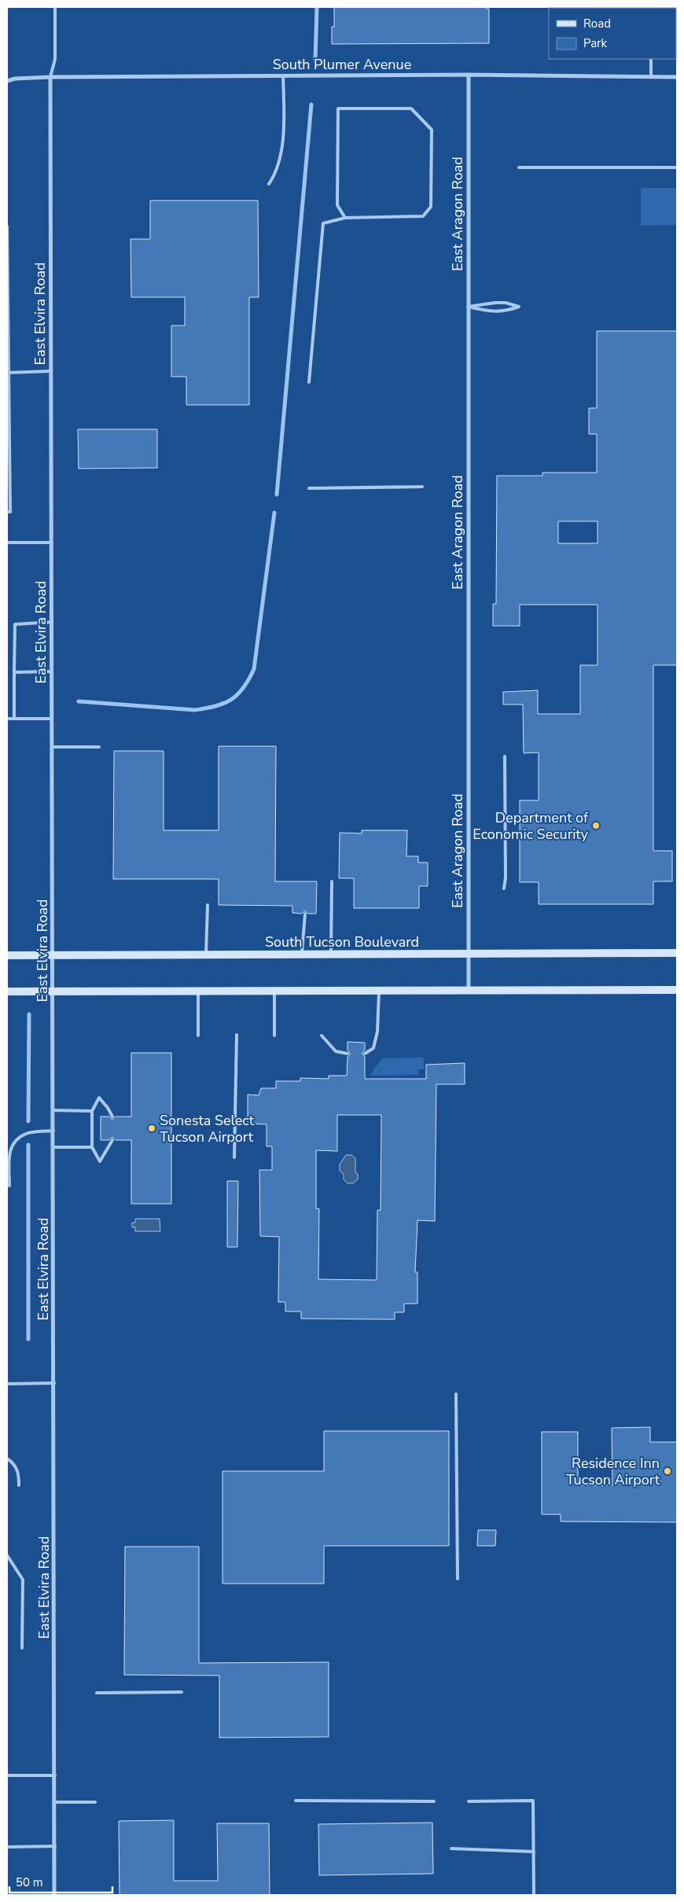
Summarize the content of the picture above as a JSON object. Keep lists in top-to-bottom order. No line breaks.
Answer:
{"streets":{"main road":["South Tucson Boulevard"],"street":["South Plumer Avenue","East Aragon Road","East Elvira Road"]},"crossings":[["South Plumer Avenue","East Aragon Road"],["South Plumer Avenue","East Elvira Road"],["East Aragon Road","South Tucson Boulevard"],["East Elvira Road","South Tucson Boulevard"]],"places":["Department of Economic Security","Sonesta Select Tucson Airport","Residence Inn Tucson Airport"],"legend":["Road","Park"],"scale_bar":"50 m"}
